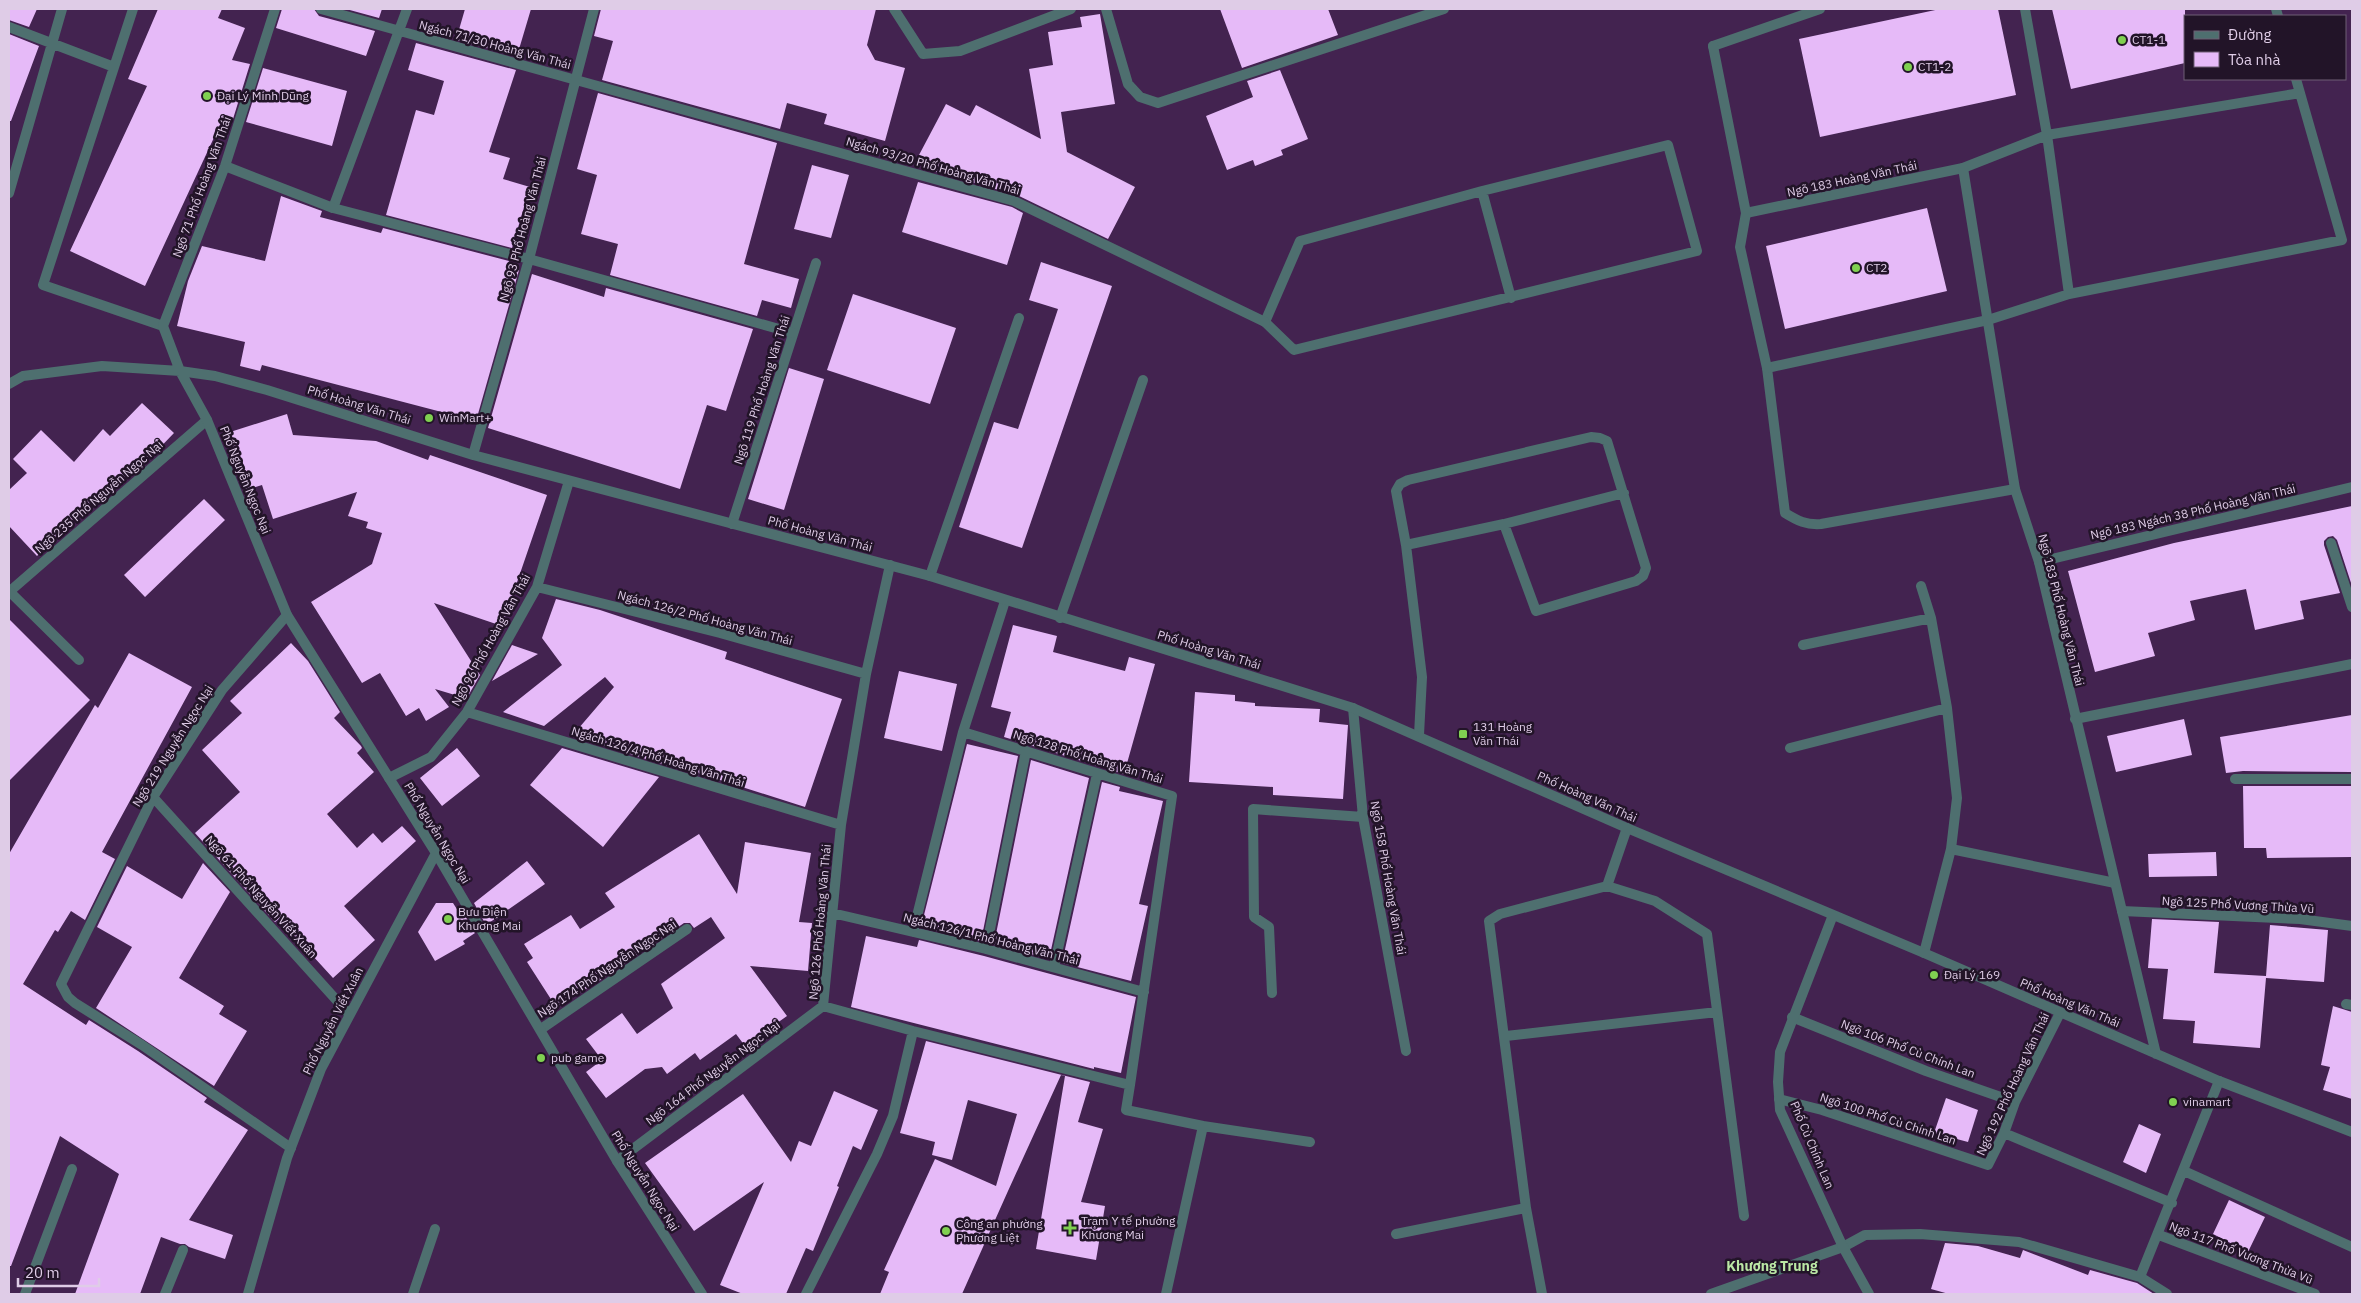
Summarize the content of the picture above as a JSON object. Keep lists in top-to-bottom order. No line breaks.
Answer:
{"streets":{"street":["Ngách 71/30 Hoàng Văn Thái","Ngách 93/20 Phố Hoàng Văn Thái","Ngõ 183 Hoàng Văn Thái","Ngõ 71 Phố Hoàng Văn Thái","Ngõ 93 Phố Hoàng Văn Thái","Ngõ 119 Phố Hoàng Văn Thái","Phố Hoàng Văn Thái","Phố Nguyễn Ngọc Nại","Ngõ 235 Phố Nguyễn Ngọc Nại","Ngõ 183 Ngách 38 Phố Hoàng Văn Thái","Ngõ 183 Phố Hoàng Văn Thái","Ngách 126/2 Phố Hoàng Văn Thái","Ngõ 96 Phố Hoàng Văn Thái","Ngõ 219 Nguyễn Ngọc Nại","Ngách 126/4 Phố Hoàng Văn Thái","Ngõ 128 Phố Hoàng Văn Thái","Ngõ 158 Phố Hoàng Văn Thái","Ngõ 61 Phố Nguyễn Viết Xuân","Ngõ 125 Phố Vương Thừa Vũ","Ngõ 126 Phố Hoàng Văn Thái","Ngách 126/1 Phố Hoàng Văn Thái","Ngõ 174 Phố Nguyễn Ngọc Nại","Phố Nguyễn Viết Xuân","Ngõ 106 Phố Cù Chính Lan","Ngõ 164 Phố Nguyễn Ngọc Nại","Ngõ 192 Phố Hoàng Văn Thái","Ngõ 100 Phố Cù Chính Lan","Phố Cù Chính Lan","Ngõ 117 Phố Vương Thừa Vũ"]},"crossings":[["Ngách 71/30 Hoàng Văn Thái","Ngách 93/20 Phố Hoàng Văn Thái"],["Ngách 71/30 Hoàng Văn Thái","Ngõ 93 Phố Hoàng Văn Thái"],["Ngách 93/20 Phố Hoàng Văn Thái","Ngõ 93 Phố Hoàng Văn Thái"],["Ngõ 183 Hoàng Văn Thái","Ngõ 183 Phố Hoàng Văn Thái"],["Ngõ 93 Phố Hoàng Văn Thái","Phố Hoàng Văn Thái"],["Ngõ 119 Phố Hoàng Văn Thái","Phố Hoàng Văn Thái"],["Phố Hoàng Văn Thái","Phố Nguyễn Ngọc Nại"],["Phố Hoàng Văn Thái","Ngõ 183 Phố Hoàng Văn Thái"],["Phố Hoàng Văn Thái","Ngõ 96 Phố Hoàng Văn Thái"],["Phố Hoàng Văn Thái","Ngõ 158 Phố Hoàng Văn Thái"],["Phố Hoàng Văn Thái","Ngõ 126 Phố Hoàng Văn Thái"],["Phố Hoàng Văn Thái","Ngõ 192 Phố Hoàng Văn Thái"],["Phố Hoàng Văn Thái","Phố Cù Chính Lan"],["Phố Nguyễn Ngọc Nại","Ngõ 235 Phố Nguyễn Ngọc Nại"],["Phố Nguyễn Ngọc Nại","Ngõ 96 Phố Hoàng Văn Thái"],["Phố Nguyễn Ngọc Nại","Ngõ 219 Nguyễn Ngọc Nại"],["Phố Nguyễn Ngọc Nại","Ngõ 174 Phố Nguyễn Ngọc Nại"],["Phố Nguyễn Ngọc Nại","Phố Nguyễn Viết Xuân"],["Phố Nguyễn Ngọc Nại","Ngõ 164 Phố Nguyễn Ngọc Nại"],["Ngõ 183 Ngách 38 Phố Hoàng Văn Thái","Ngõ 183 Phố Hoàng Văn Thái"],["Ngõ 183 Phố Hoàng Văn Thái","Ngõ 125 Phố Vương Thừa Vũ"],["Ngách 126/2 Phố Hoàng Văn Thái","Ngõ 96 Phố Hoàng Văn Thái"],["Ngách 126/2 Phố Hoàng Văn Thái","Ngõ 126 Phố Hoàng Văn Thái"],["Ngõ 96 Phố Hoàng Văn Thái","Ngách 126/4 Phố Hoàng Văn Thái"],["Ngõ 219 Nguyễn Ngọc Nại","Ngõ 61 Phố Nguyễn Viết Xuân"],["Ngõ 219 Nguyễn Ngọc Nại","Phố Nguyễn Viết Xuân"],["Ngách 126/4 Phố Hoàng Văn Thái","Ngõ 126 Phố Hoàng Văn Thái"],["Ngõ 128 Phố Hoàng Văn Thái","Ngõ 126 Phố Hoàng Văn Thái"],["Ngõ 128 Phố Hoàng Văn Thái","Ngách 126/1 Phố Hoàng Văn Thái"],["Ngõ 61 Phố Nguyễn Viết Xuân","Phố Nguyễn Viết Xuân"],["Ngõ 126 Phố Hoàng Văn Thái","Ngách 126/1 Phố Hoàng Văn Thái"],["Ngõ 126 Phố Hoàng Văn Thái","Ngõ 164 Phố Nguyễn Ngọc Nại"],["Ngõ 106 Phố Cù Chính Lan","Ngõ 192 Phố Hoàng Văn Thái"],["Ngõ 106 Phố Cù Chính Lan","Phố Cù Chính Lan"],["Ngõ 192 Phố Hoàng Văn Thái","Ngõ 100 Phố Cù Chính Lan"],["Ngõ 100 Phố Cù Chính Lan","Phố Cù Chính Lan"]],"districts":["Khương Trung"],"places":{"other":["CT1-1","CT1-2","Đại Lý Minh Dũng","CT2","WinMart+","Bưu Điện Khương Mai","Đại Lý 169","pub game","vinamart","Công an phường Phương Liệt"],"transit":["131 Hoàng Văn Thái"],"health":["Trạm Y tế phường Khương Mai"]},"legend":["Đường","Tòa nhà"],"scale_bar":"20 m"}
